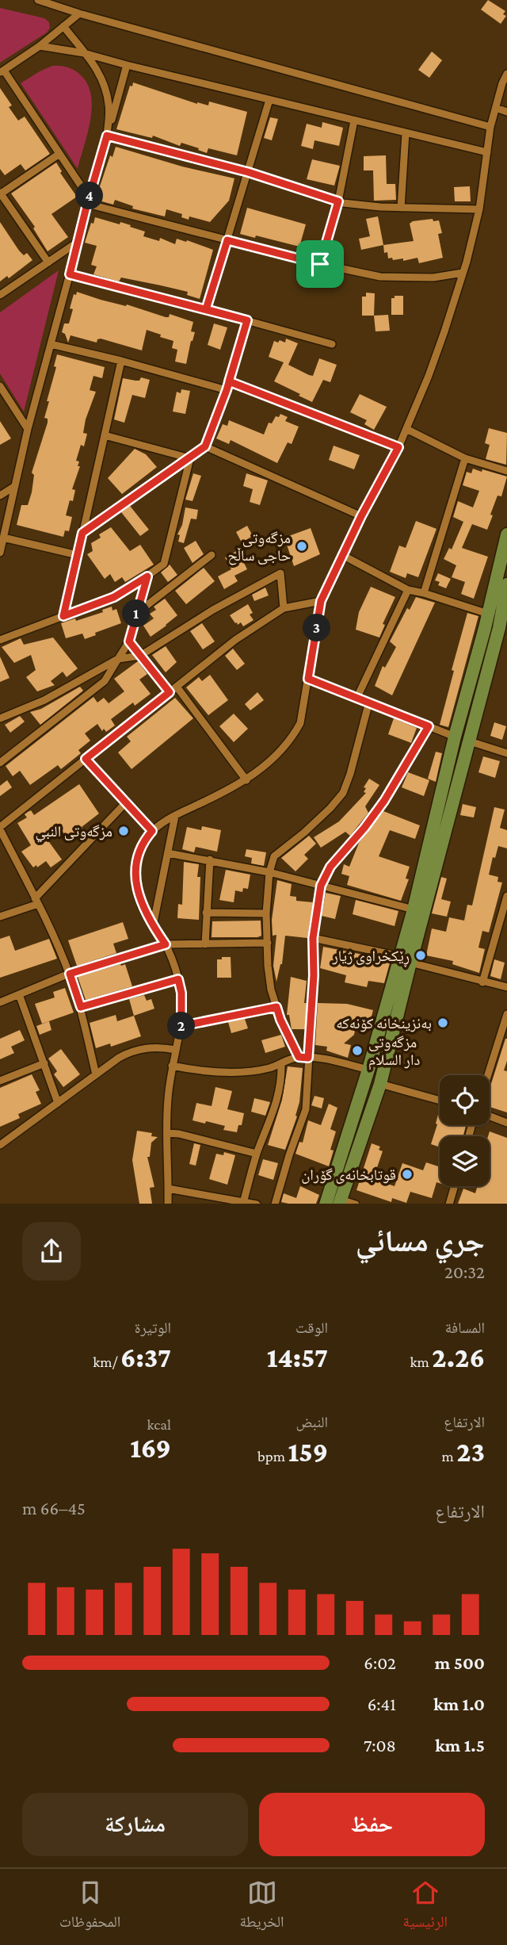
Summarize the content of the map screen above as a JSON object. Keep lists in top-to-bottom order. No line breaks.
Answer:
{"places":["مزگەوتی حاجی ساڵح","مزگەوتی النبي","ڕێکخراوی ژیار","بەنزینخانە کۆنەکە","مزگەوتی دار السلام","قوتابخانەی گۆران"],"page":{"pins":["4","1","3","2"],"heading":["جري مسائي","20:32"],"stats":[["المسافة","2.26 km"],["الوقت","14:57"],["الوتيرة","6:37 /km"],["الارتفاع","23 m"],["النبض","159 bpm"],["kcal","169"]],"chart":["الارتفاع","45–66 m"],"list":[{"name":"500 m","note":"6:02"},{"name":"1.0 km","note":"6:41"},{"name":"1.5 km","note":"7:08"}],"buttons":["حفظ","مشاركة"],"tabs":["الرئيسية","الخريطة","المحفوظات"]}}
